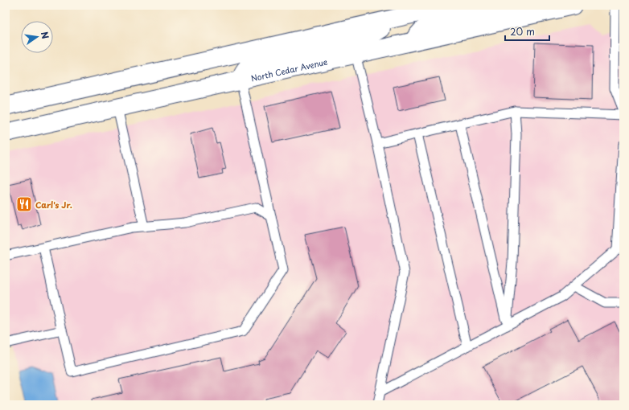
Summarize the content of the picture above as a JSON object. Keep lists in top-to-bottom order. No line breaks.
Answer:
{"streets":{"main road":["North Cedar Avenue"]},"places":{"restaurant":["Carl's Jr."]},"scale_bar":"20 m","north":"right"}
